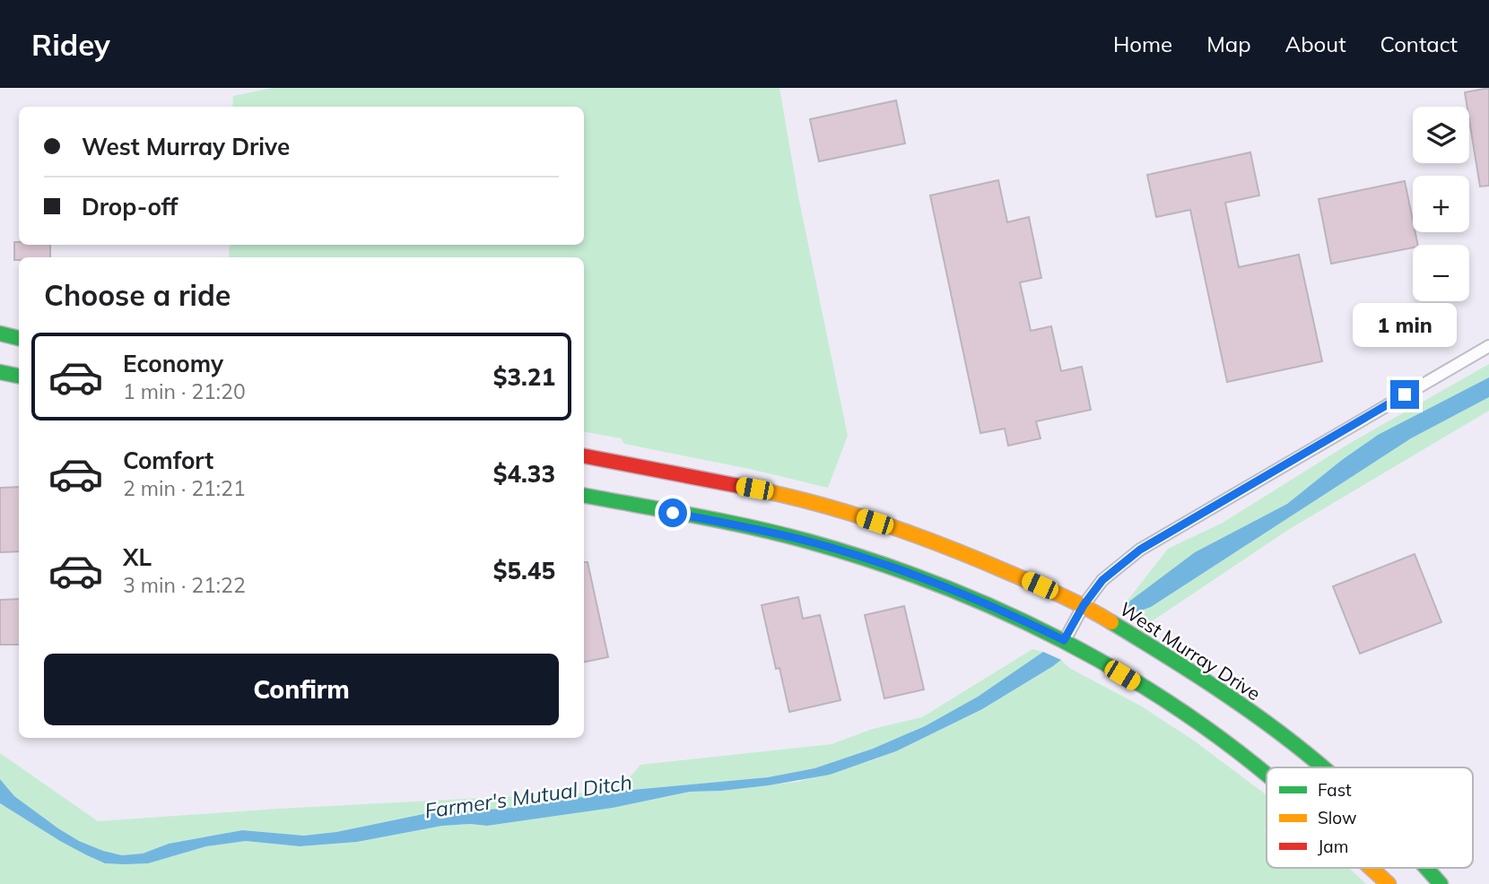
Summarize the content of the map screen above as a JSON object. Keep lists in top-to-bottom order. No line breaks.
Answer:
{"streets":{"highway":["West Murray Drive"]},"water":["Farmer's Mutual Ditch"],"legend":["Fast","Slow","Jam"],"page":{"header":"Ridey","nav":["Home","Map","About","Contact"],"map_buttons":["+","−"],"banner":["West Murray Drive","Drop-off"],"heading":"Choose a ride","bubble":"1 min","list":[{"name":"Economy","note":"1 min · 21:20","value":"$3.21"},{"name":"Comfort","note":"2 min · 21:21","value":"$4.33"},{"name":"XL","note":"3 min · 21:22","value":"$5.45"}],"buttons":"Confirm"}}
